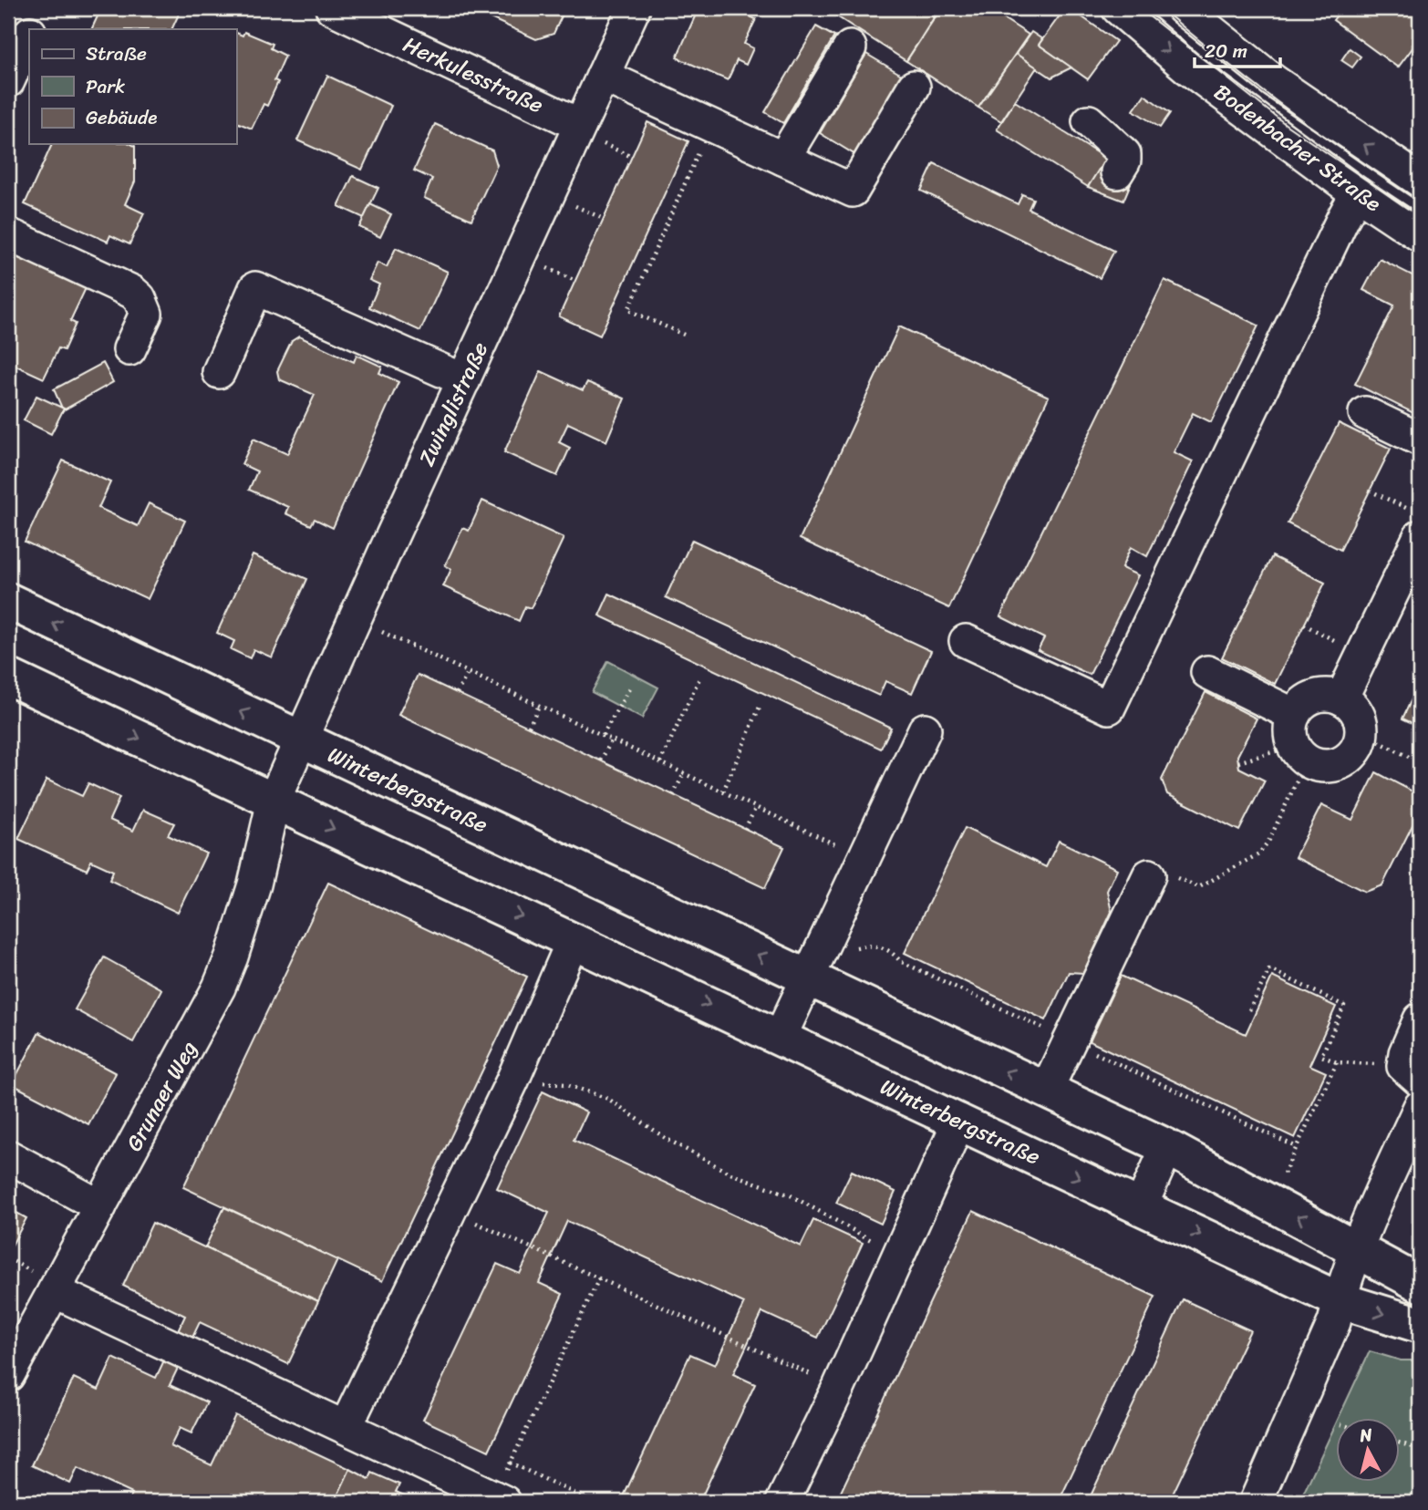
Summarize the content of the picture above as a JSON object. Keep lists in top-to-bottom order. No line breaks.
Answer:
{"streets":{"main road":["Winterbergstraße"],"street":["Herkulesstraße","Bodenbacher Straße","Zwinglistraße","Grunaer Weg"]},"crossings":[["Herkulesstraße","Zwinglistraße"],["Zwinglistraße","Winterbergstraße"],["Zwinglistraße","Grunaer Weg"],["Winterbergstraße","Grunaer Weg"]],"legend":["Straße","Park","Gebäude"],"scale_bar":"20 m","north":"top"}
